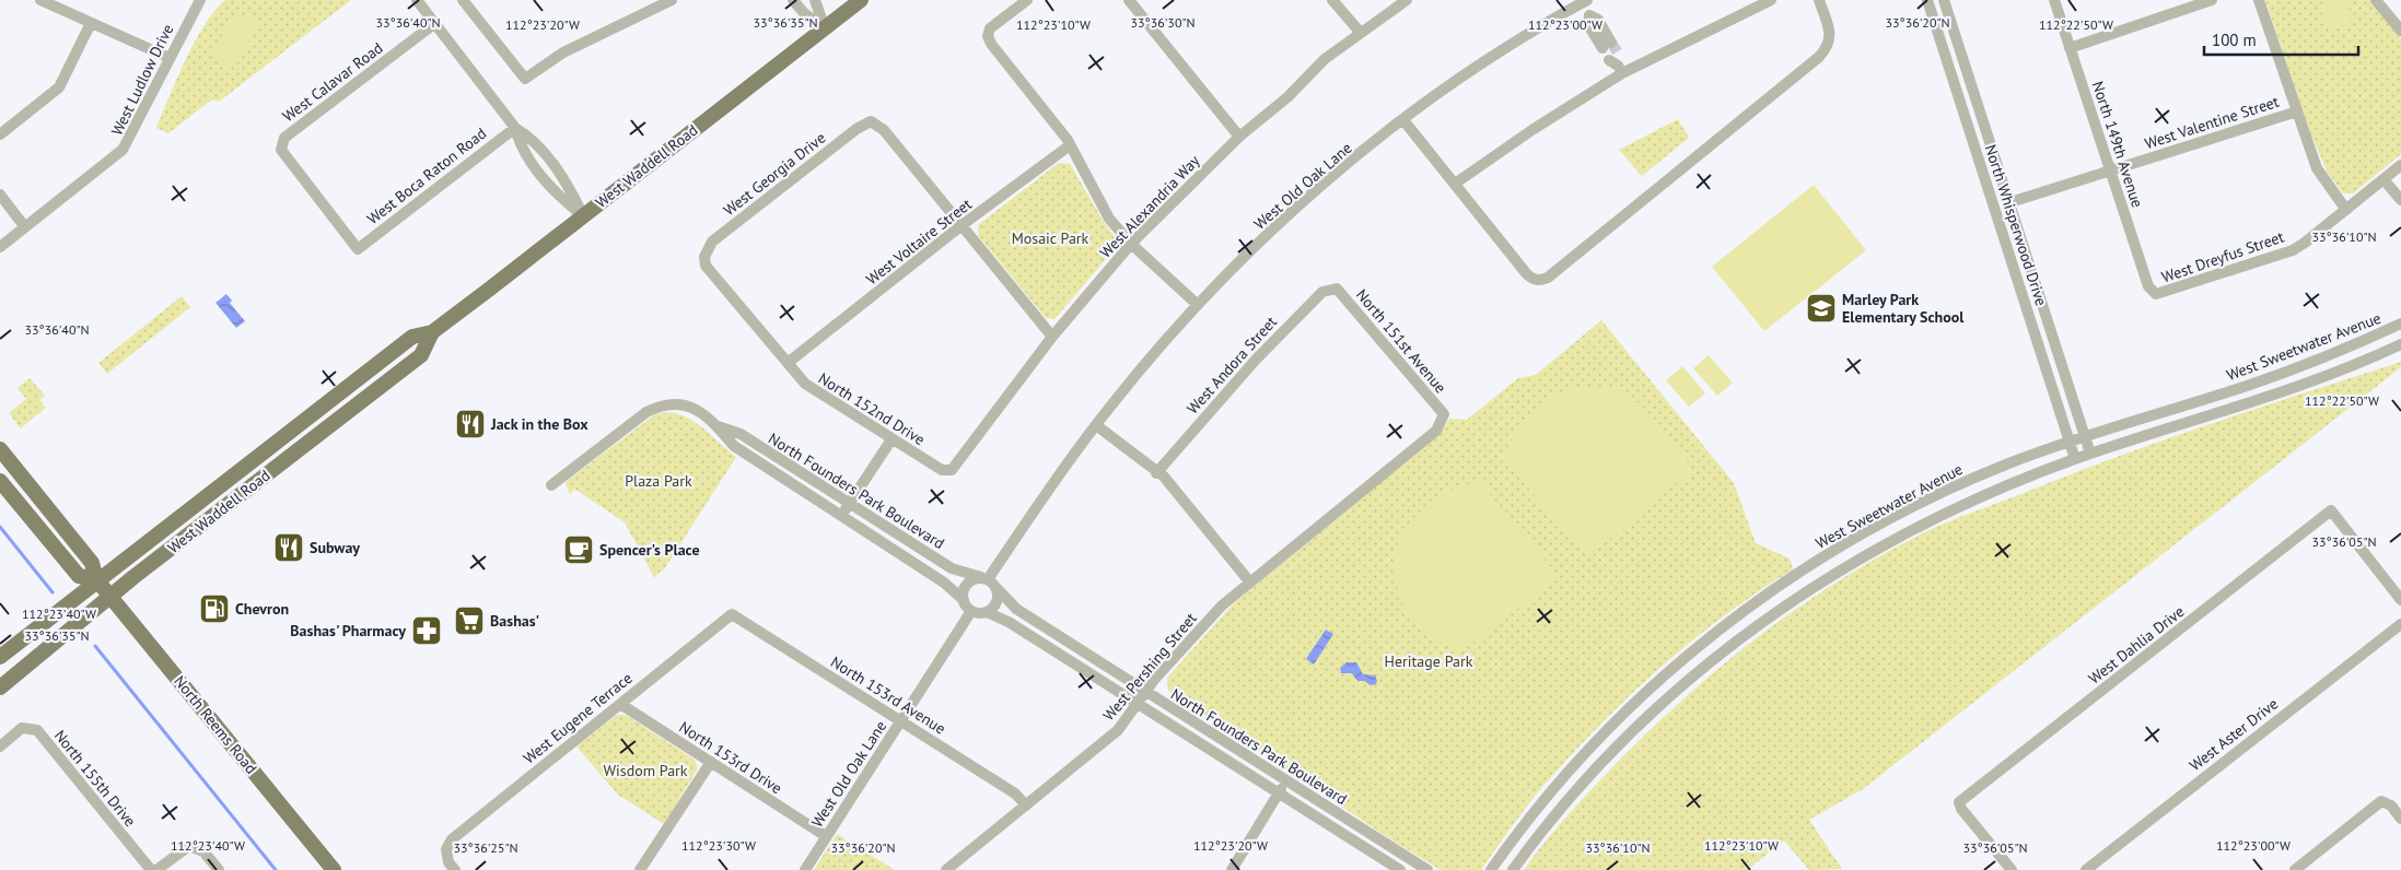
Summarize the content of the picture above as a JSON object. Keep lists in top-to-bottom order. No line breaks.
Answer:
{"streets":{"main road":["West Waddell Road","North Reems Road"],"street":["West Ludlow Drive","West Calavar Road","West Valentine Street","North 149th Avenue","West Georgia Drive","West Boca Raton Road","West Old Oak Lane","West Alexandria Way","North Whisperwood Drive","West Voltaire Street","West Dreyfus Street","North 151st Avenue","West Sweetwater Avenue","West Andora Street","North 152nd Drive","North Founders Park Boulevard","West Dahlia Drive","West Pershing Street","North 153rd Avenue","West Eugene Terrace","West Aster Drive","North 153rd Drive","North 155th Drive"]},"crossings":[["West Calavar Road","West Boca Raton Road"],["West Valentine Street","North 149th Avenue"],["West Valentine Street","North Whisperwood Drive"],["North 149th Avenue","West Dreyfus Street"],["West Waddell Road","North Reems Road"],["West Georgia Drive","West Voltaire Street"],["West Georgia Drive","North 152nd Drive"],["West Old Oak Lane","North Founders Park Boulevard"],["West Old Oak Lane","North 153rd Avenue"],["West Old Oak Lane","North 153rd Drive"],["West Alexandria Way","North 152nd Drive"],["North Whisperwood Drive","West Sweetwater Avenue"],["West Voltaire Street","North 152nd Drive"],["North 151st Avenue","West Andora Street"],["North 151st Avenue","West Pershing Street"],["North Founders Park Boulevard","West Pershing Street"],["West Pershing Street","North 153rd Avenue"],["North 153rd Avenue","West Eugene Terrace"],["West Eugene Terrace","North 153rd Drive"]],"parks":["Mosaic Park","Plaza Park","Heritage Park","Wisdom Park"],"places":{"school or university":["Marley Park Elementary School"],"restaurant":["Jack in the Box","Subway"],"cafe":["Spencer's Place"],"fuel station":["Chevron"],"supermarket":["Bashas'"],"pharmacy":["Bashas' Pharmacy"]},"scale_bar":"100 m","coordinates":["33°36'40\"N","33°36'35\"N","33°36'30\"N","33°36'20\"N","112°23'20\"W","112°22'50\"W","112°23'10\"W","112°23'00\"W","33°36'10\"N","33°36'05\"N","112°23'40\"W","112°23'30\"W","33°36'25\"N"]}
